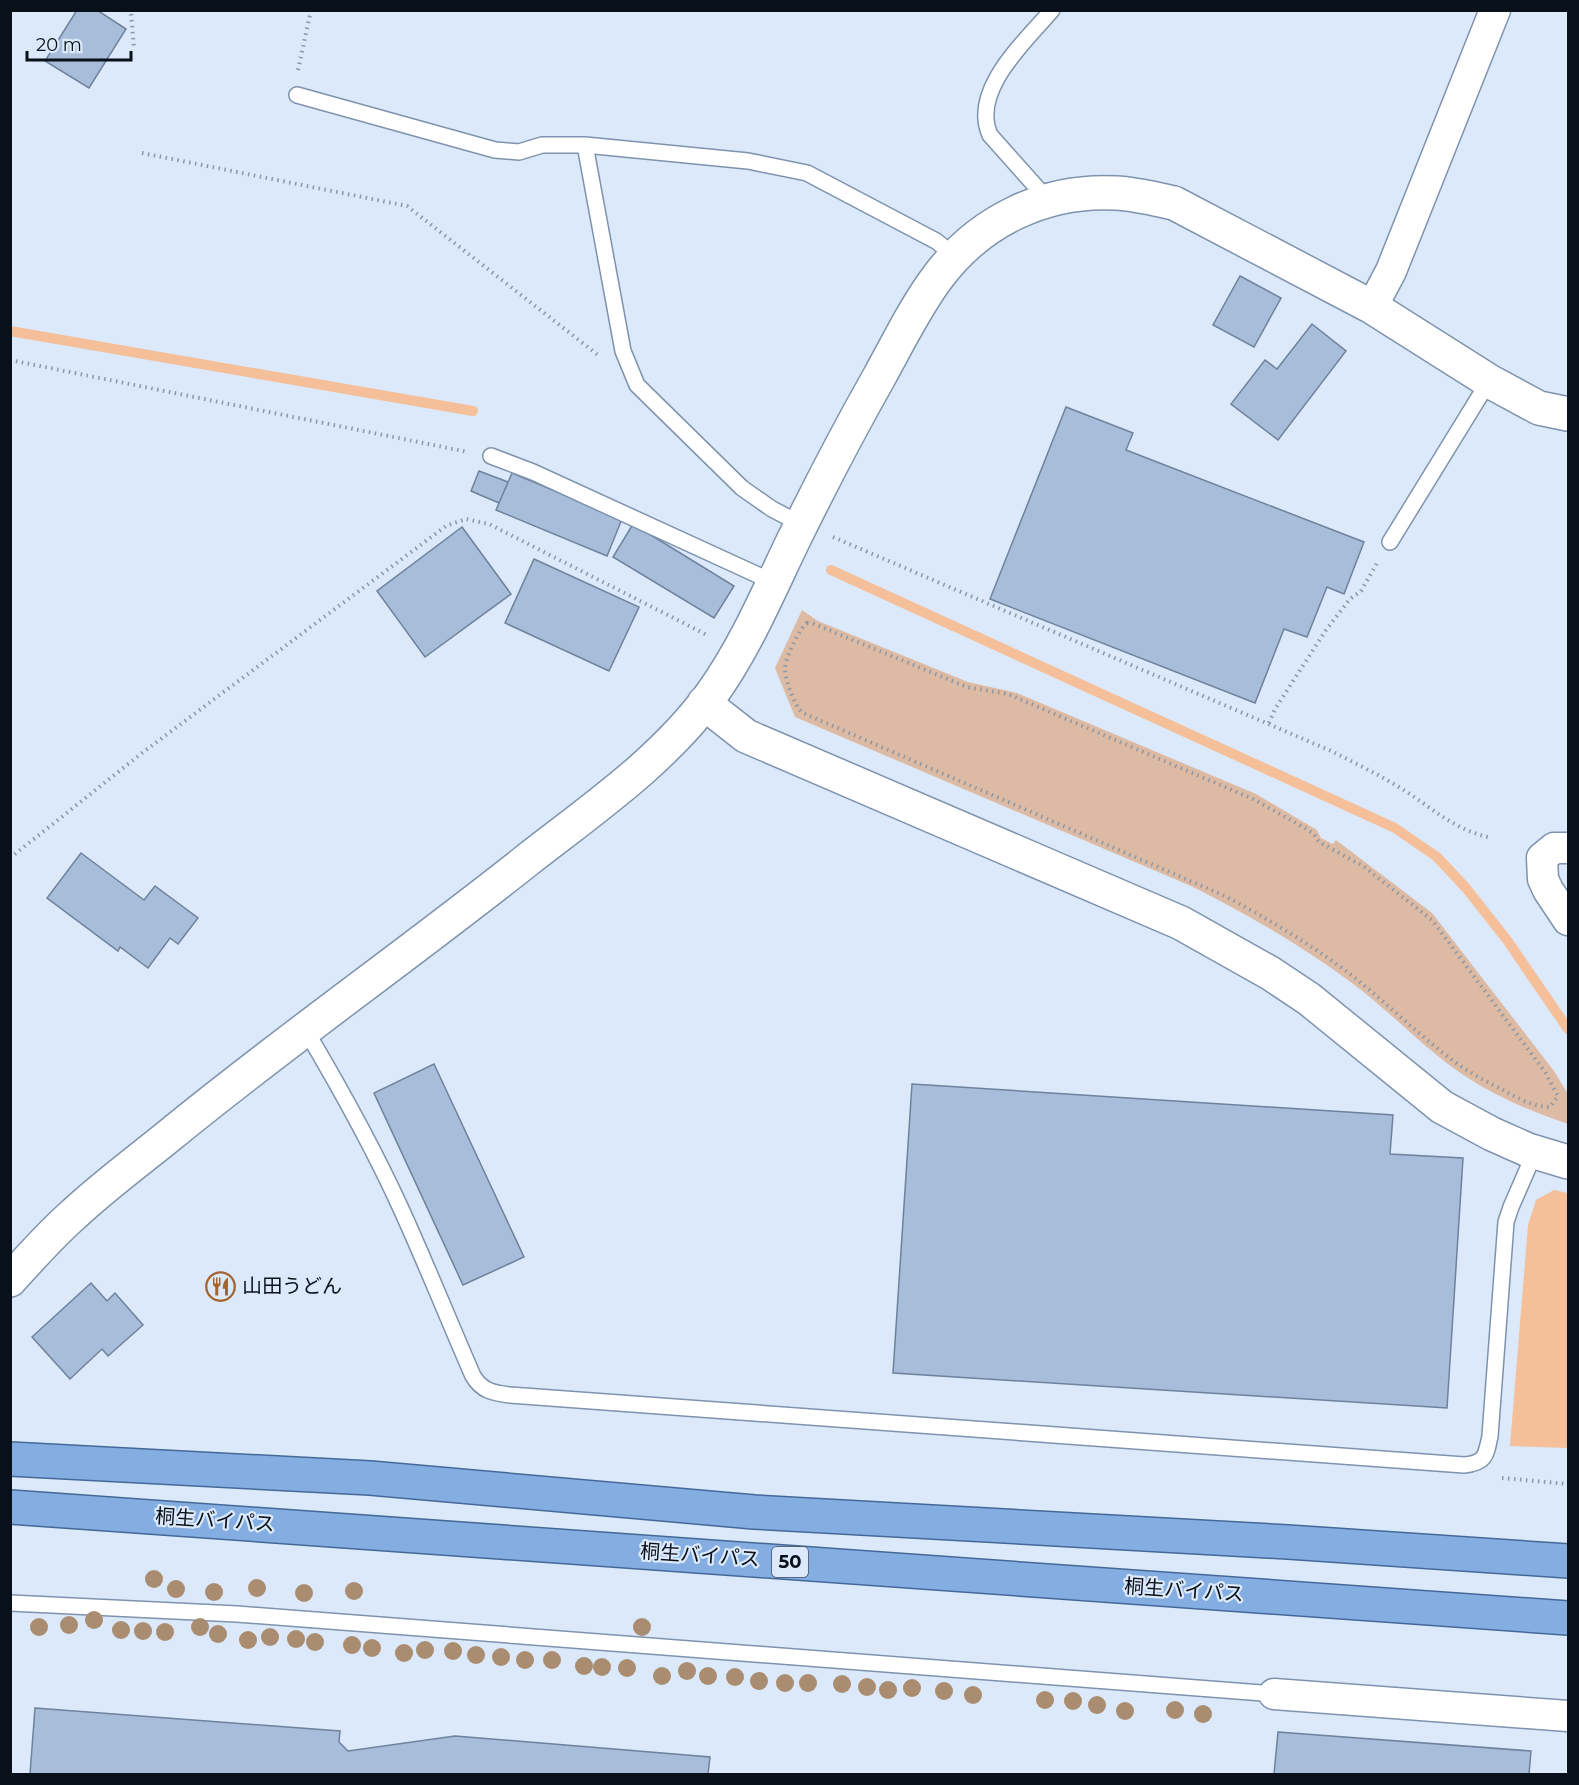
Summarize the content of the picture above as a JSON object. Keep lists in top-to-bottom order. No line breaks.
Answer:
{"streets":{"highway":["桐生バイパス","50"]},"places":{"restaurant":["山田うどん"]},"scale_bar":"20 m"}
